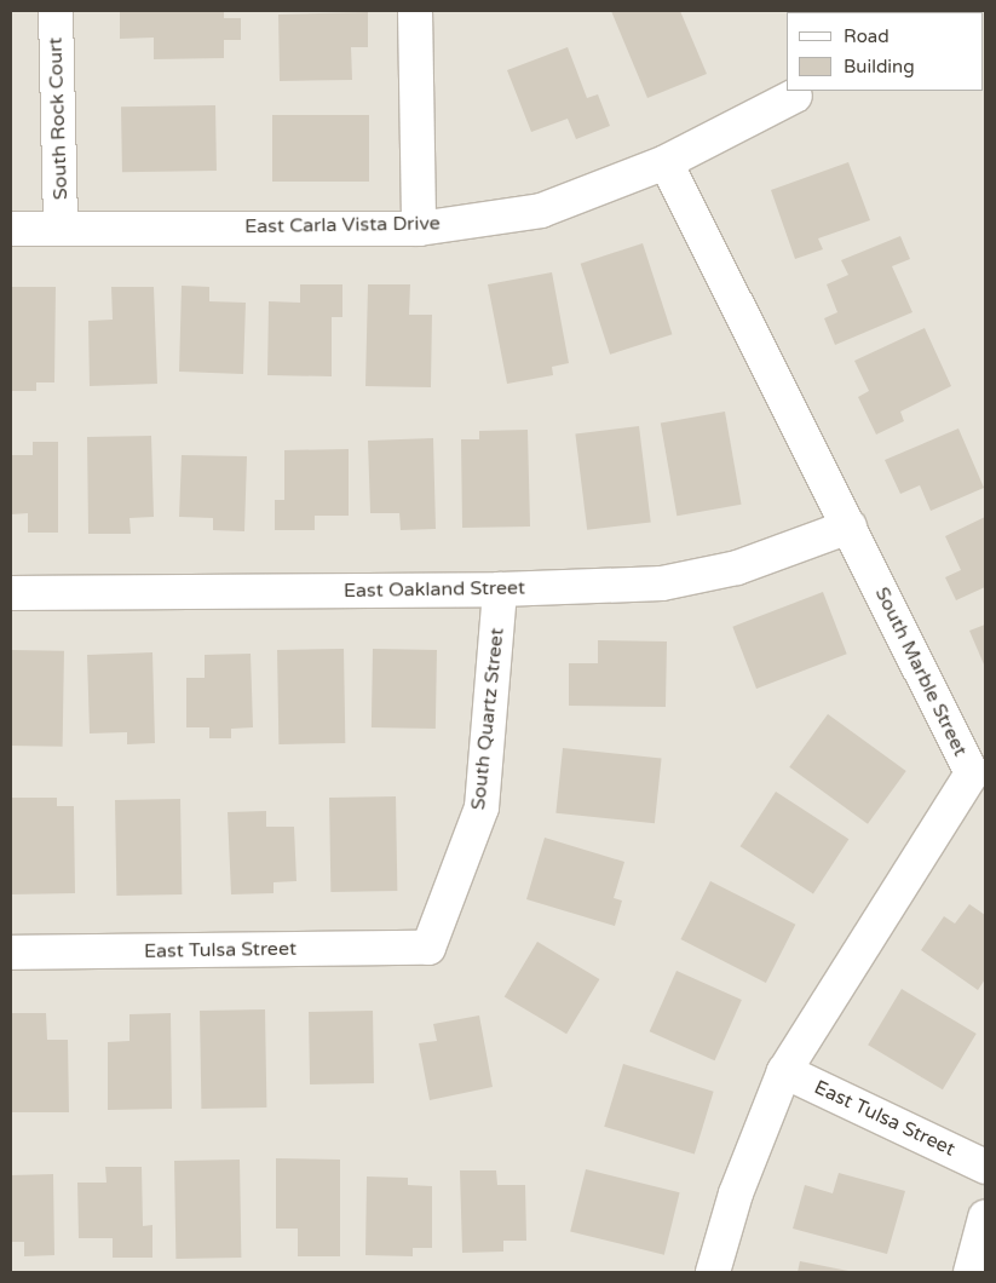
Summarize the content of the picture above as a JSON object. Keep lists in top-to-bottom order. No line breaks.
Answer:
{"streets":{"street":["South Rock Court","East Carla Vista Drive","East Oakland Street","South Marble Street","South Quartz Street","East Tulsa Street"]},"crossings":[["South Rock Court","East Carla Vista Drive"],["East Carla Vista Drive","South Marble Street"],["East Oakland Street","South Marble Street"],["East Oakland Street","South Quartz Street"],["South Marble Street","East Tulsa Street"],["South Quartz Street","East Tulsa Street"]],"legend":["Road","Building"]}
